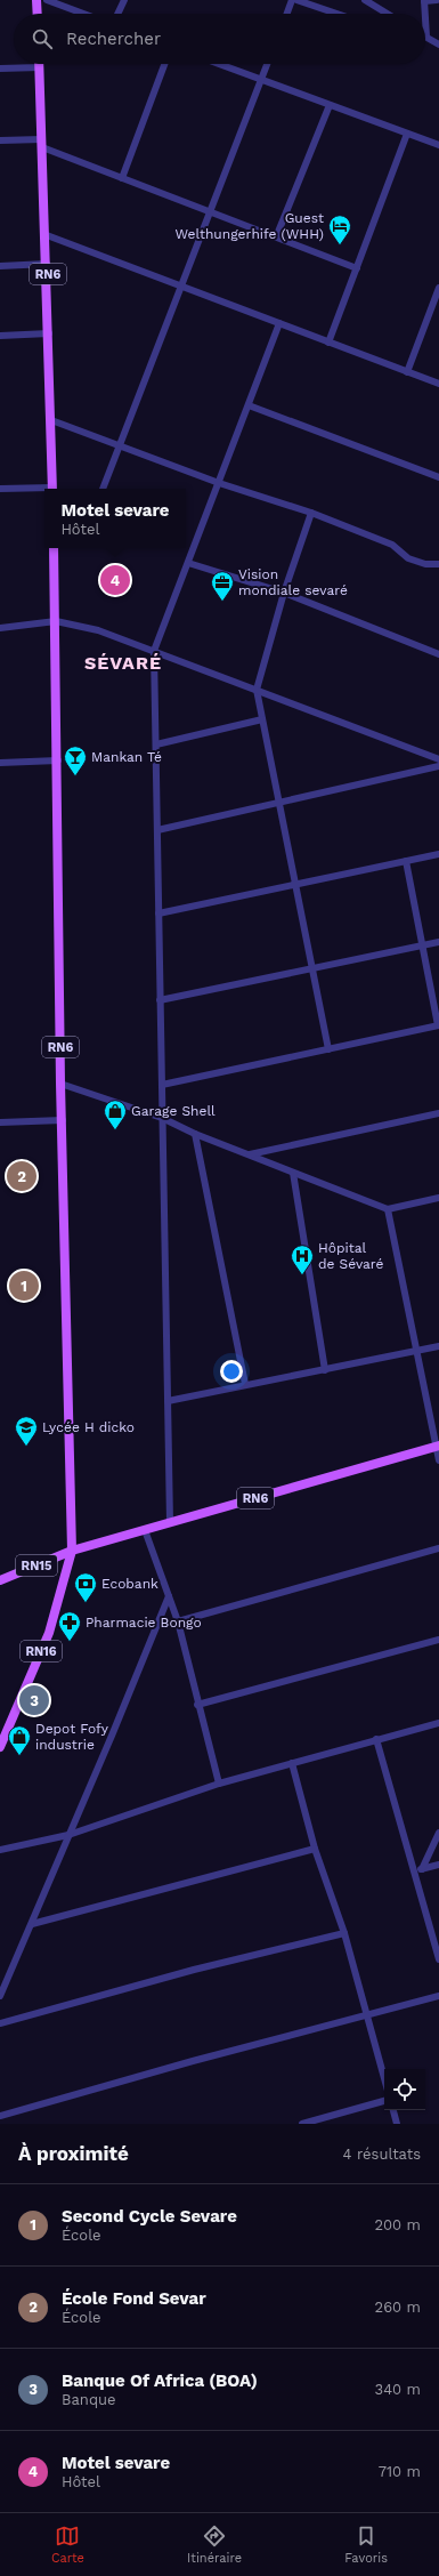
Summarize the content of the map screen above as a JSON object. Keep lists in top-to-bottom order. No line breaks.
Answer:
{"streets":{"main road":["RN6","RN15","RN16"]},"crossings":[["RN6","RN15"],["RN6","RN16"],["RN15","RN16"]],"districts":["SÉVARÉ"],"places":{"hotel":["Guest Welthungerhife (WHH)"],"office":["Vision mondiale sevaré"],"bar":["Mankan Té"],"shop":["Garage Shell","Depot Fofy industrie"],"hospital":["Hôpital de Sévaré"],"school or university":["Lycée H dicko"],"bank":["Ecobank"],"pharmacy":["Pharmacie Bongo"]},"page":{"search":"Rechercher","popup":["Motel sevare","Hôtel"],"pins":["4","2","1","3"],"heading":["À proximité","4 résultats"],"list":[{"mark":"1","name":"Second Cycle Sevare","note":"École","value":"200 m"},{"mark":"2","name":"École Fond Sevar","note":"École","value":"260 m"},{"mark":"3","name":"Banque Of Africa (BOA)","note":"Banque","value":"340 m"},{"mark":"4","name":"Motel sevare","note":"Hôtel","value":"710 m"}],"nav":["Carte","Itinéraire","Favoris"]}}
